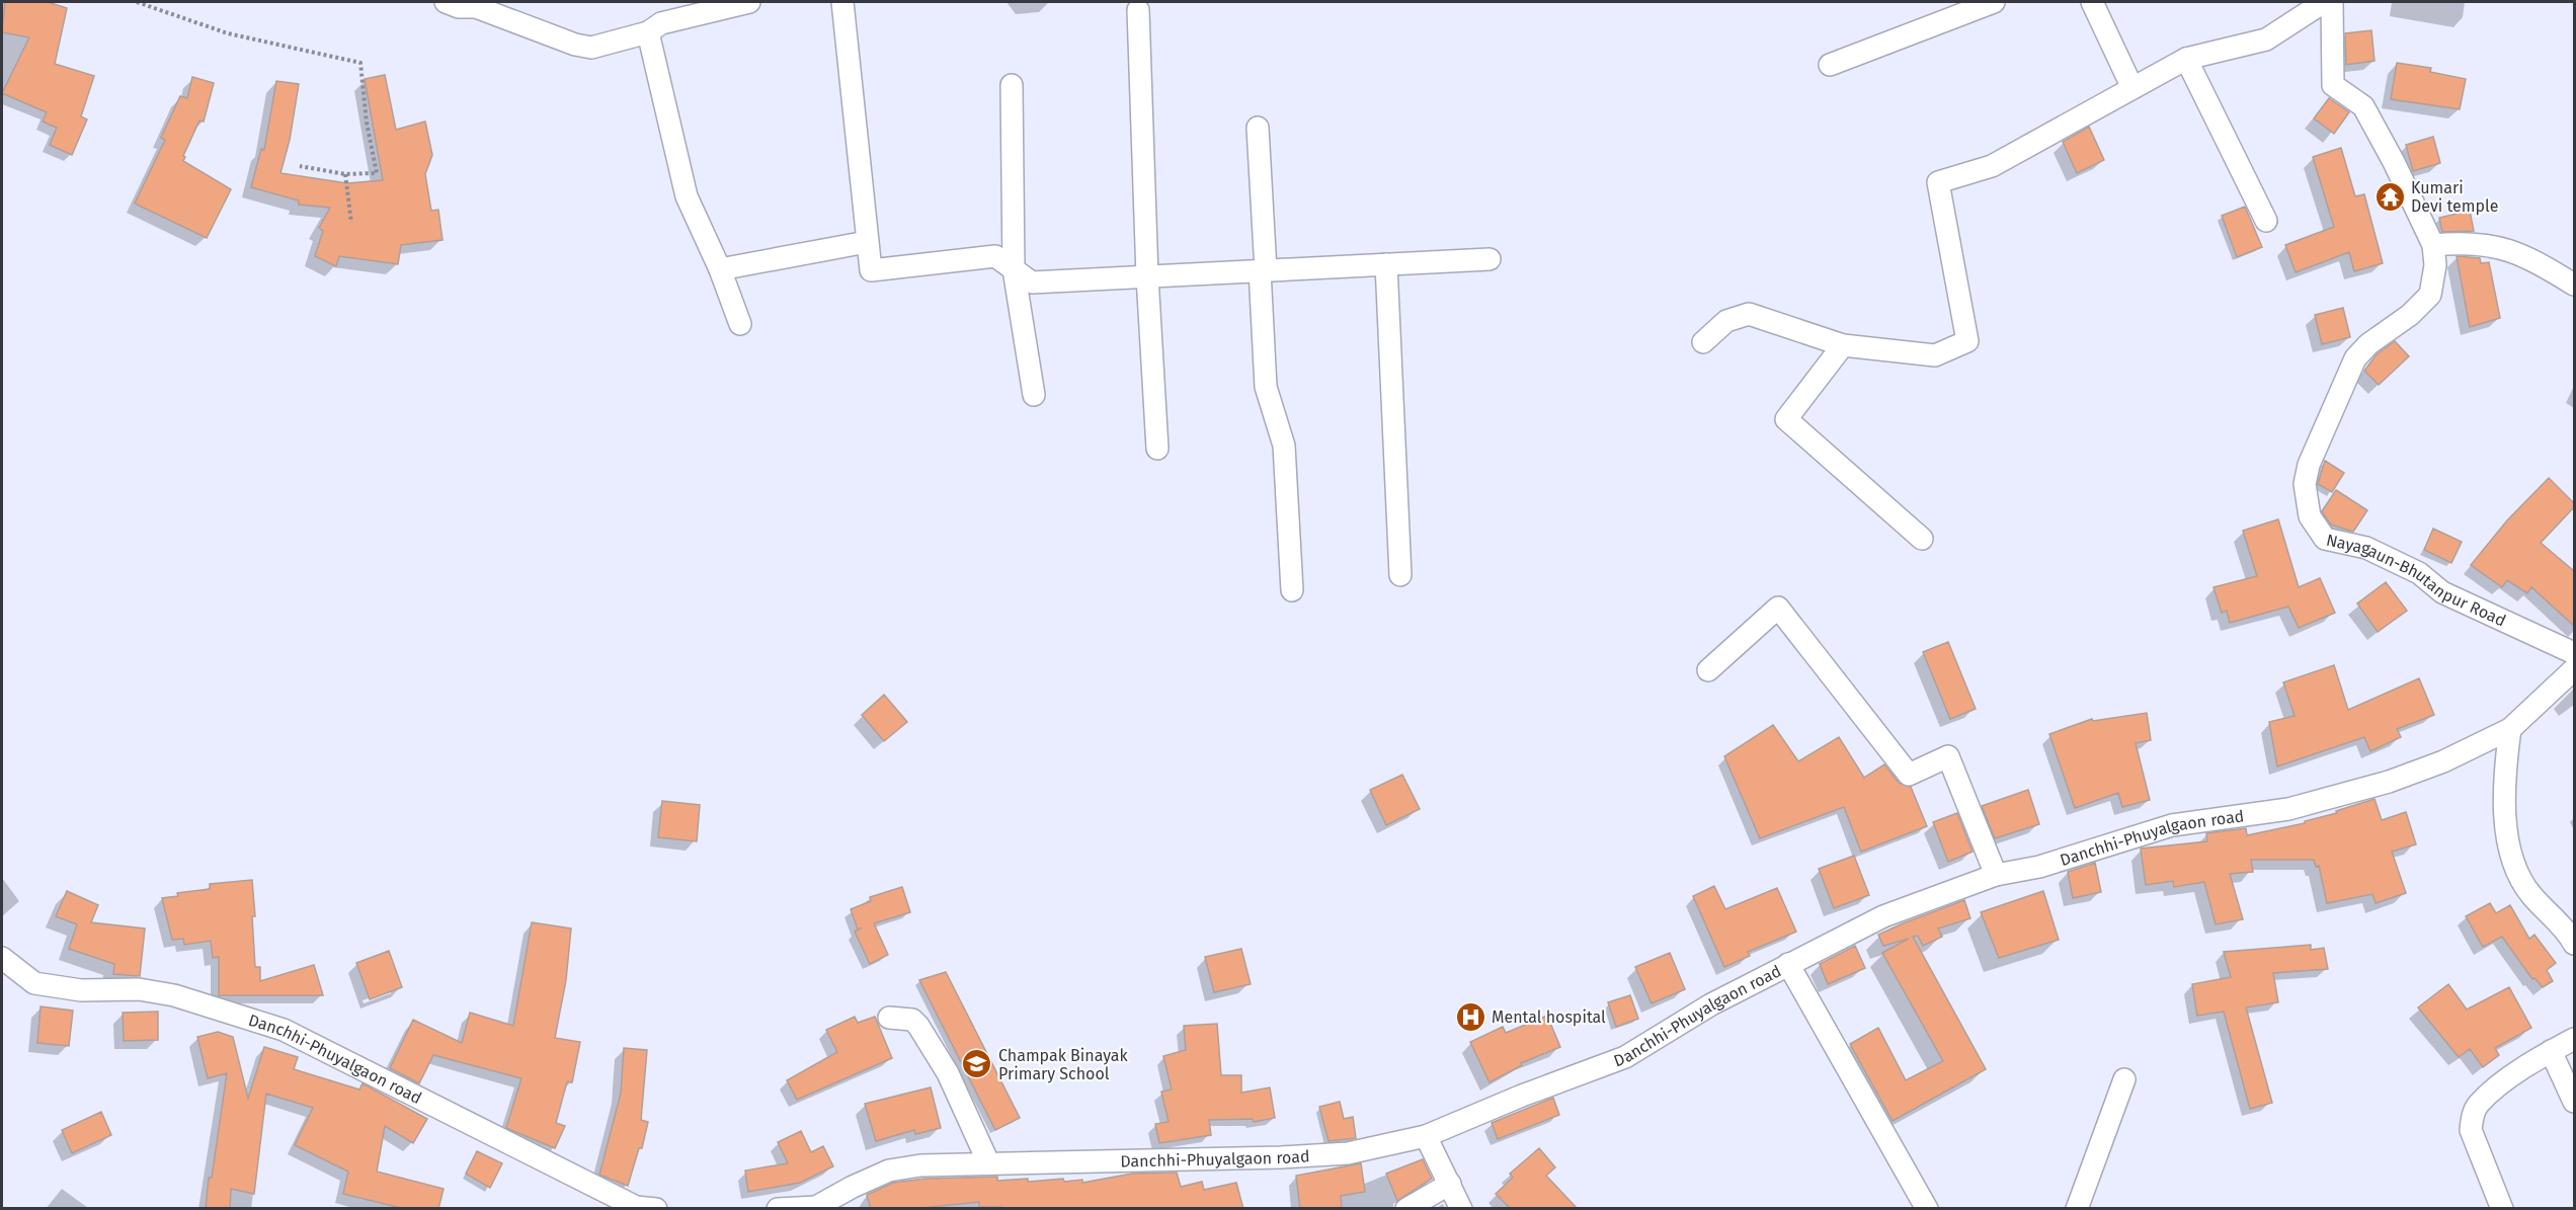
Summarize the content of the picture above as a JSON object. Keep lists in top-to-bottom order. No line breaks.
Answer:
{"streets":{"street":["Nayagaun-Bhutanpur Road","Danchhi-Phuyalgaon road"]},"places":{"temple":["Kumari Devi temple"],"hospital":["Mental hospital"],"school or university":["Champak Binayak Primary School"]}}
